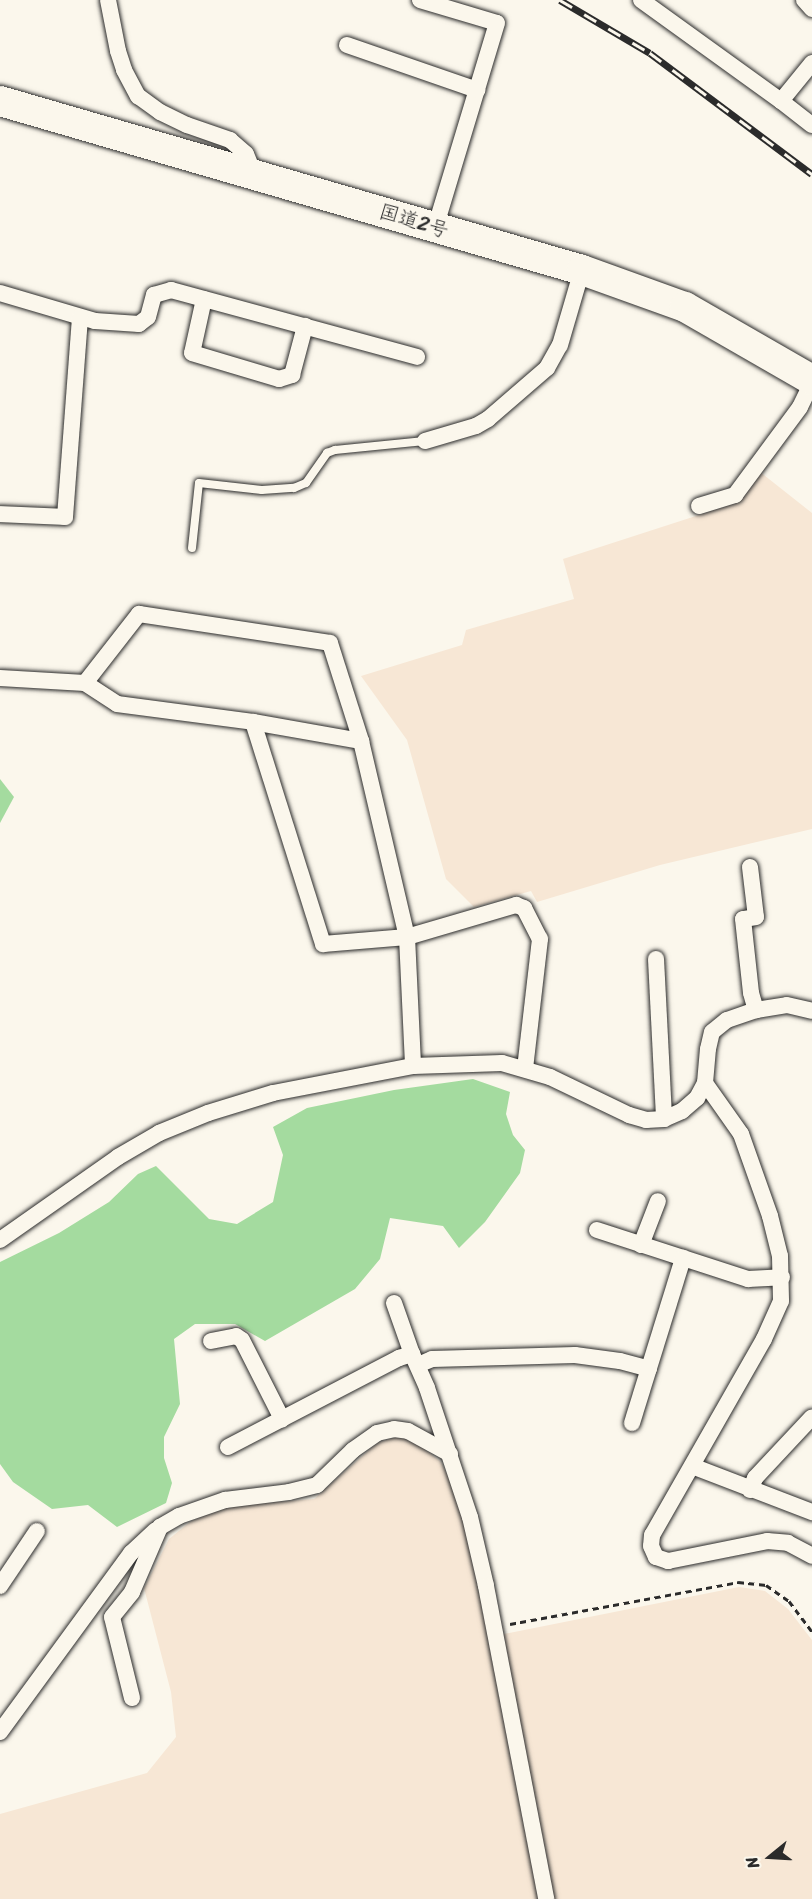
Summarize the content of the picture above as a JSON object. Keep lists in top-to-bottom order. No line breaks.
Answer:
{"streets":{"highway":["国道2号"]},"north":"left"}
